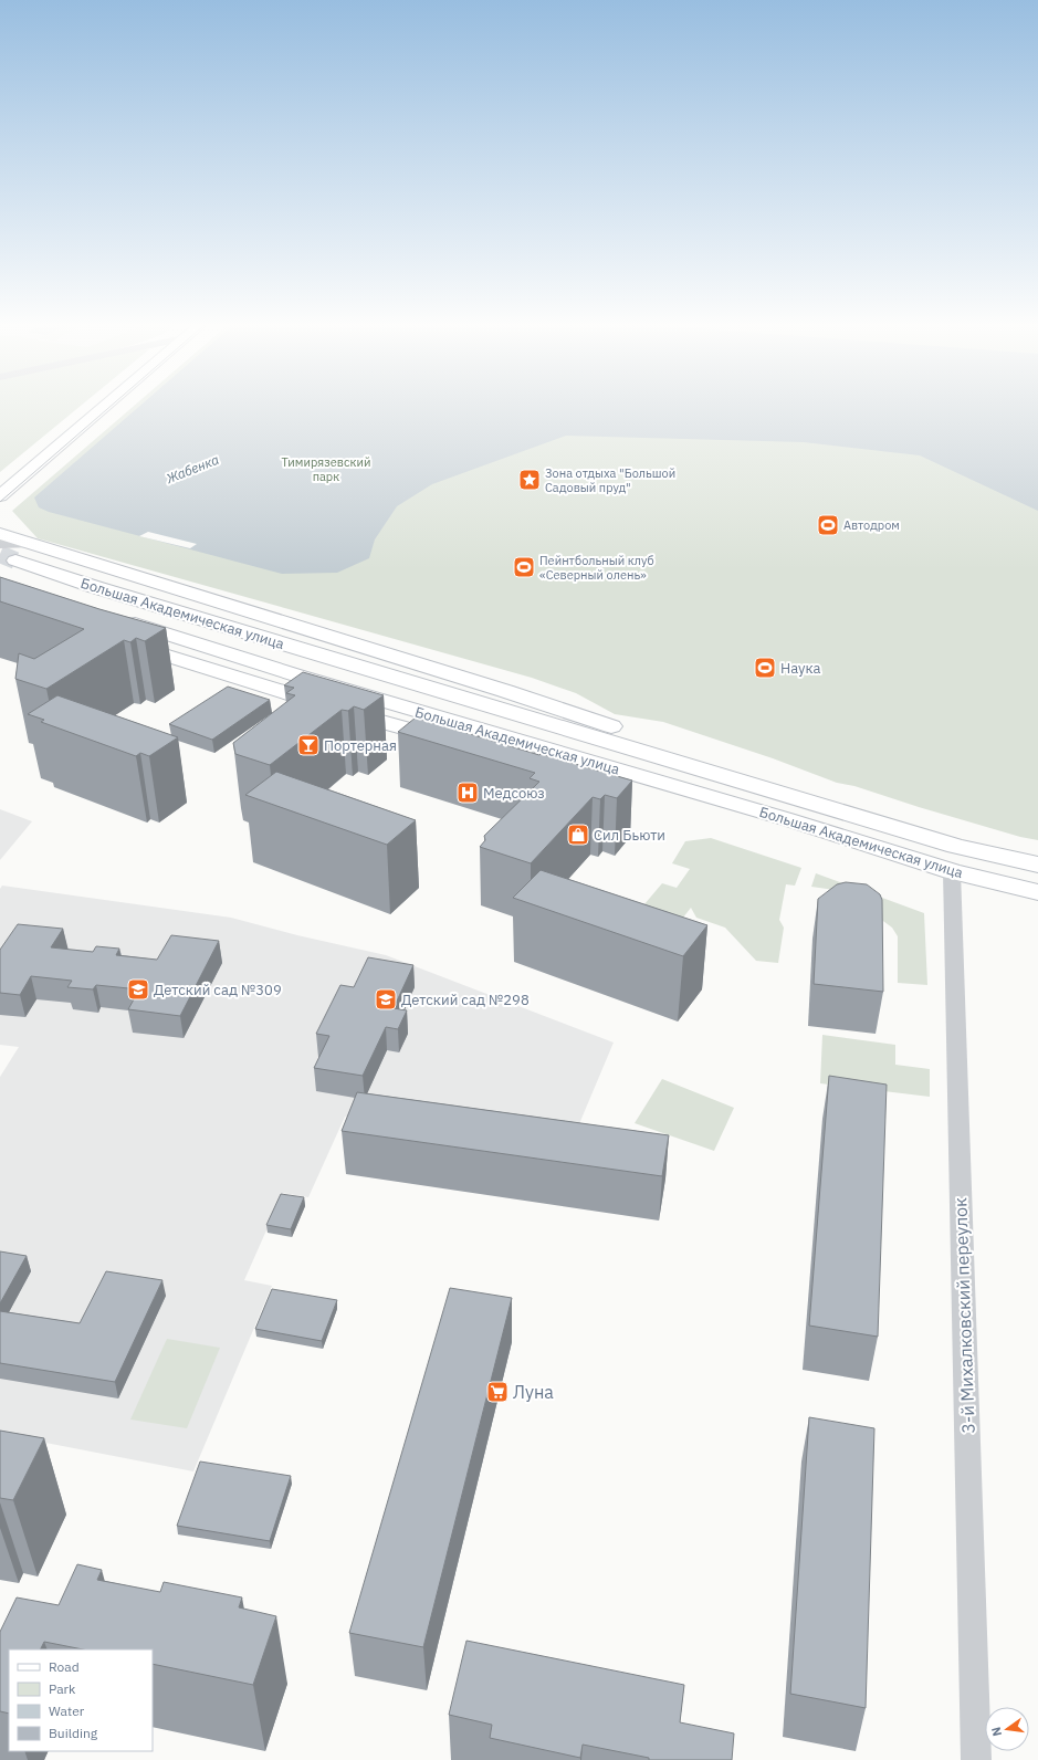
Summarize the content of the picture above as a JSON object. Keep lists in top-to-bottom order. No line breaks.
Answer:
{"streets":{"main road":["Большая Академическая улица"],"street":["3-й Михалковский переулок"]},"crossings":[["Большая Академическая улица","3-й Михалковский переулок"]],"water":["Жабенка"],"parks":["Тимирязевский парк"],"places":{"place":["Зона отдыха \"Большой Садовый пруд\""],"sports":["Автодром","Пейнтбольный клуб «Северный олень»","Наука"],"bar":["Портерная"],"hospital":["Медсоюз"],"shop":["Сил Бьюти"],"school or university":["Детский сад №309","Детский сад №298"],"supermarket":["Луна"]},"legend":["Road","Park","Water","Building"],"north":"left"}
